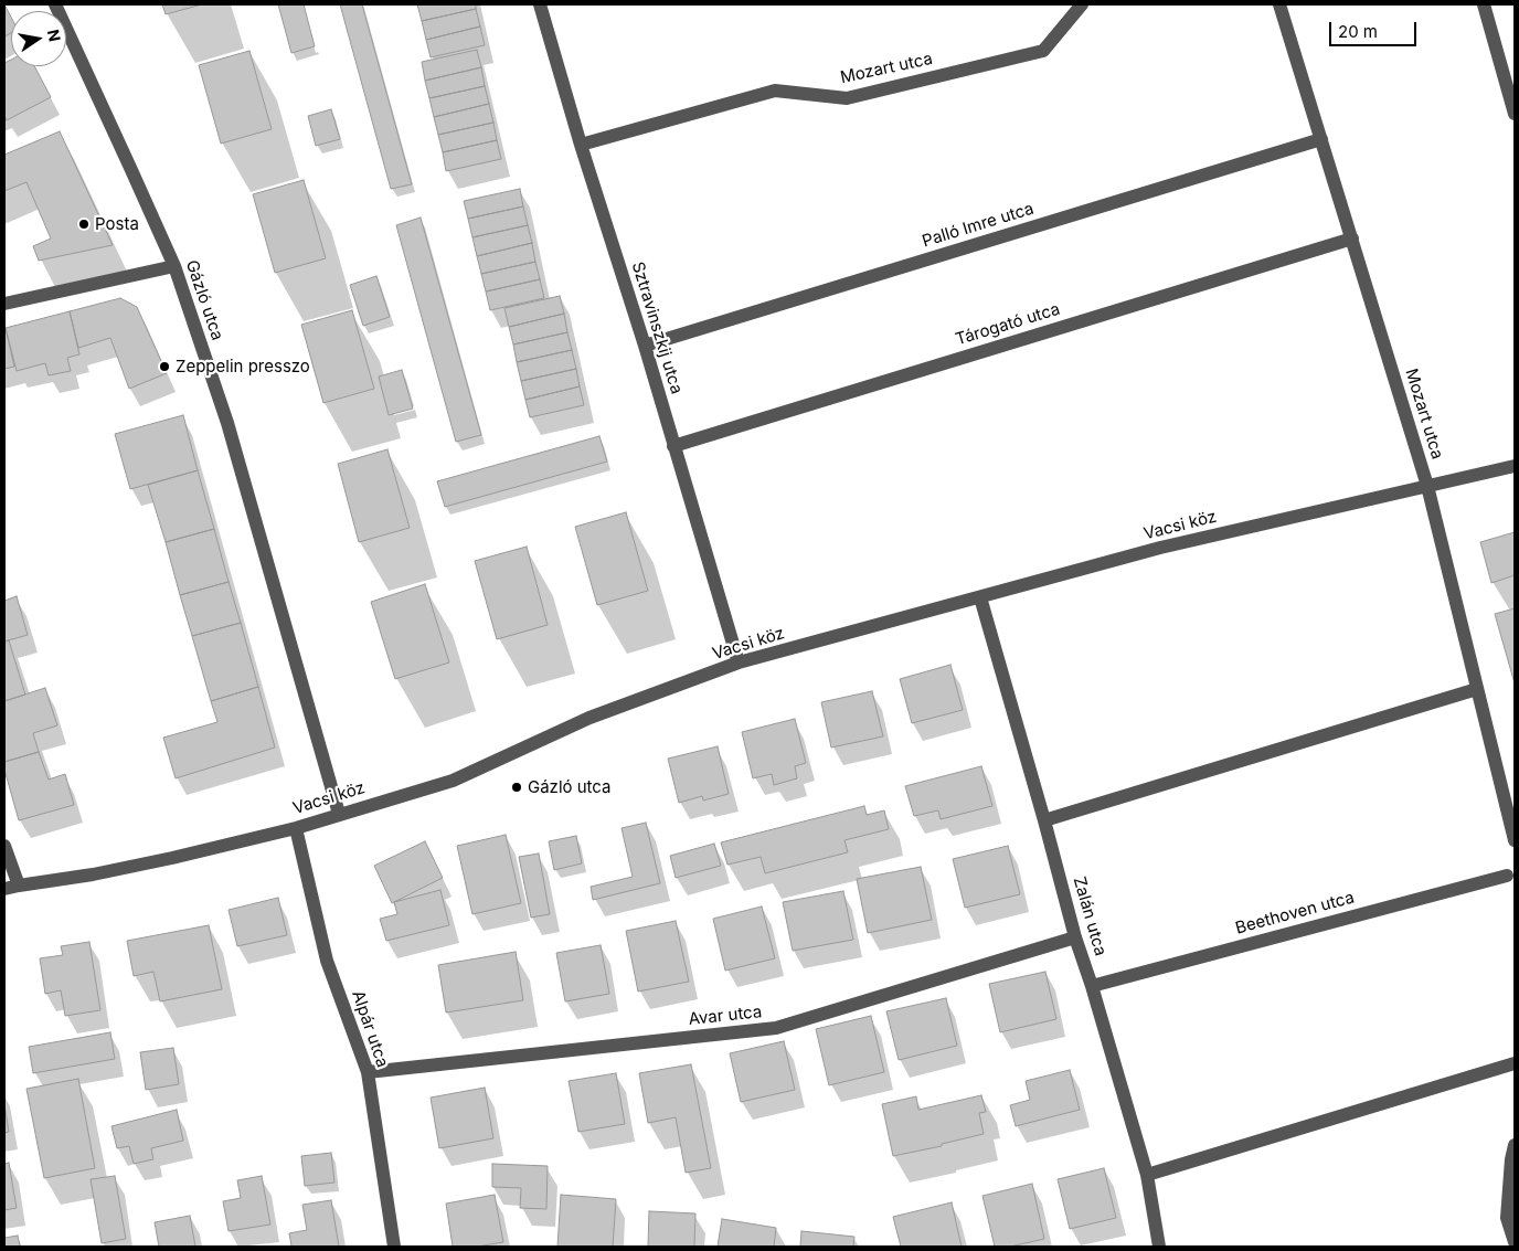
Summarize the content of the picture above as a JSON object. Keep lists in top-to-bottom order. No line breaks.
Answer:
{"streets":{"street":["Mozart utca","Palló Imre utca","Gázló utca","Tárogató utca","Sztravinszkij utca","Vacsi köz","Beethoven utca","Zalán utca","Avar utca","Alpár utca"]},"crossings":[["Mozart utca","Palló Imre utca"],["Mozart utca","Tárogató utca"],["Mozart utca","Sztravinszkij utca"],["Mozart utca","Vacsi köz"],["Palló Imre utca","Sztravinszkij utca"],["Gázló utca","Vacsi köz"],["Tárogató utca","Sztravinszkij utca"],["Sztravinszkij utca","Vacsi köz"],["Vacsi köz","Zalán utca"],["Vacsi köz","Alpár utca"],["Beethoven utca","Zalán utca"],["Zalán utca","Avar utca"],["Avar utca","Alpár utca"]],"places":["Posta","Zeppelin presszo","Gázló utca"],"scale_bar":"20 m","north":"right"}
